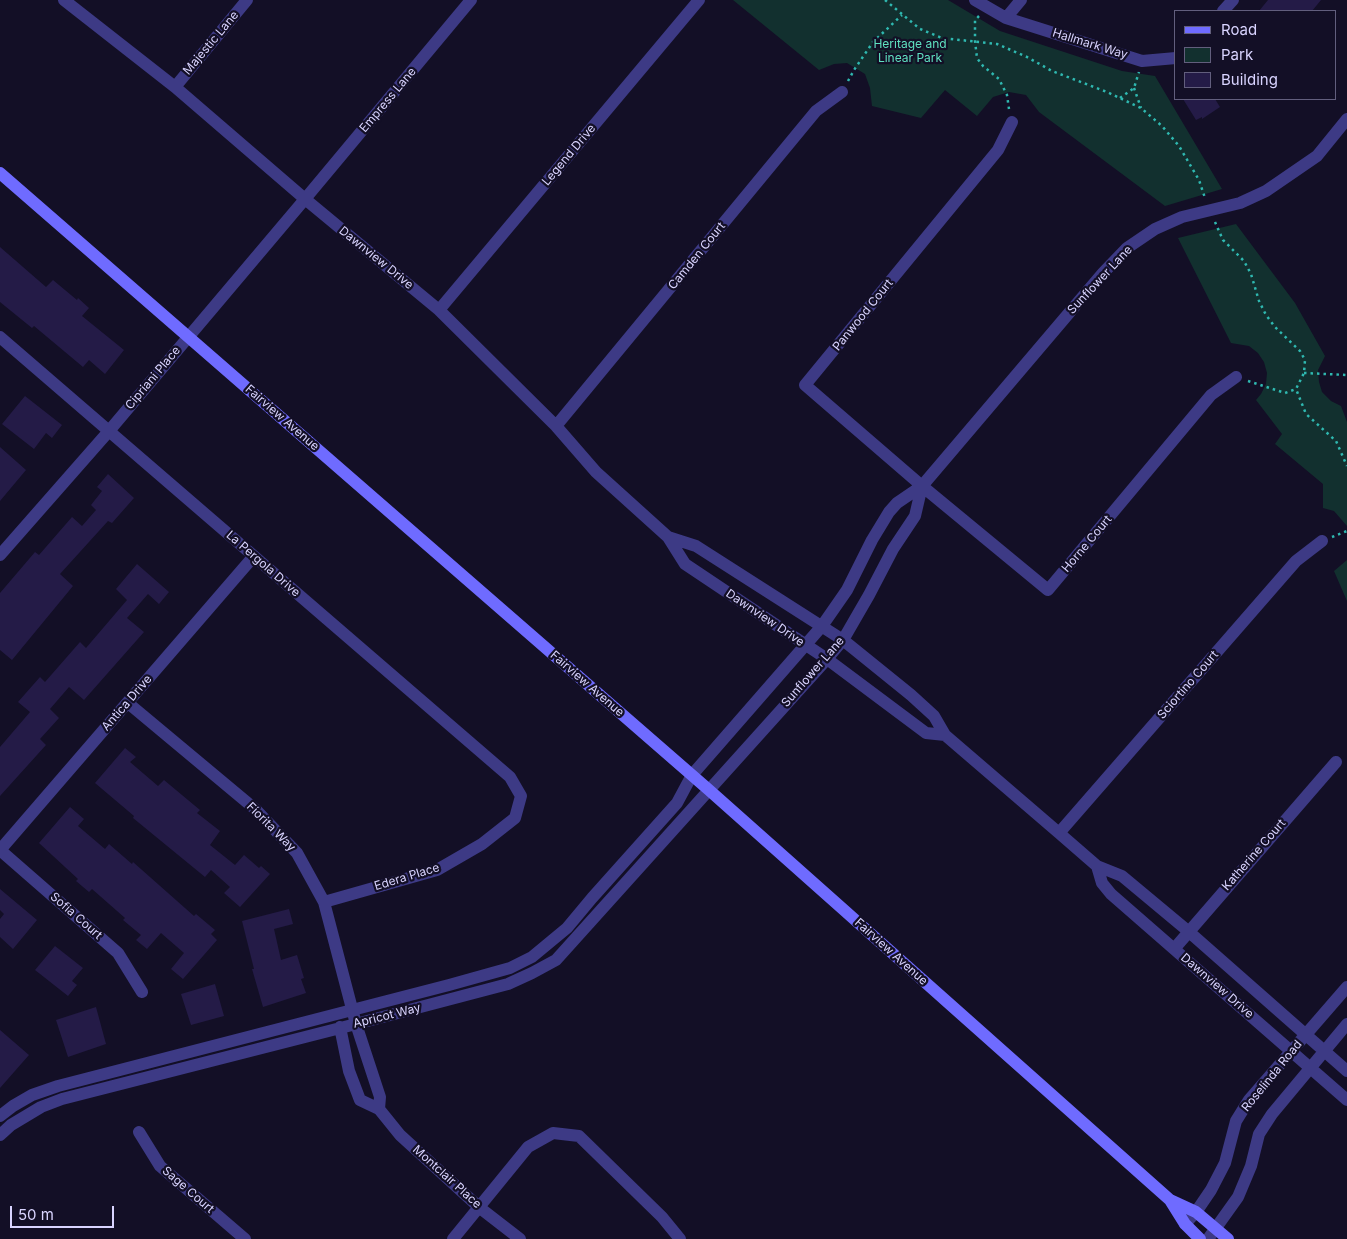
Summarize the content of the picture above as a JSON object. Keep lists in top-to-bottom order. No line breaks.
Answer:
{"streets":{"street":["Majestic Lane","Hallmark Way","Empress Lane","Legend Drive","Camden Court","Dawnview Drive","Sunflower Lane","Panwood Court","Cipriani Place","Fairview Avenue","Horne Court","La Pergola Drive","Sciortino Court","Antica Drive","Fiorita Way","Katherine Court","Edera Place","Sofia Court","Apricot Way","Roselinda Road","Montclair Place","Sage Court"]},"crossings":[["Majestic Lane","Dawnview Drive"],["Empress Lane","Dawnview Drive"],["Empress Lane","Cipriani Place"],["Legend Drive","Dawnview Drive"],["Camden Court","Dawnview Drive"],["Dawnview Drive","Sunflower Lane"],["Dawnview Drive","Cipriani Place"],["Dawnview Drive","Sciortino Court"],["Dawnview Drive","Katherine Court"],["Dawnview Drive","Roselinda Road"],["Sunflower Lane","Panwood Court"],["Sunflower Lane","Fairview Avenue"],["Sunflower Lane","Horne Court"],["Sunflower Lane","Apricot Way"],["Panwood Court","Horne Court"],["Cipriani Place","Fairview Avenue"],["Cipriani Place","La Pergola Drive"],["Fairview Avenue","Apricot Way"],["Fairview Avenue","Roselinda Road"],["La Pergola Drive","Antica Drive"],["La Pergola Drive","Edera Place"],["Antica Drive","Fiorita Way"],["Antica Drive","Sofia Court"],["Fiorita Way","Edera Place"],["Fiorita Way","Apricot Way"],["Apricot Way","Montclair Place"]],"parks":["Heritage and Linear Park"],"legend":["Road","Park","Building"],"scale_bar":"50 m"}
